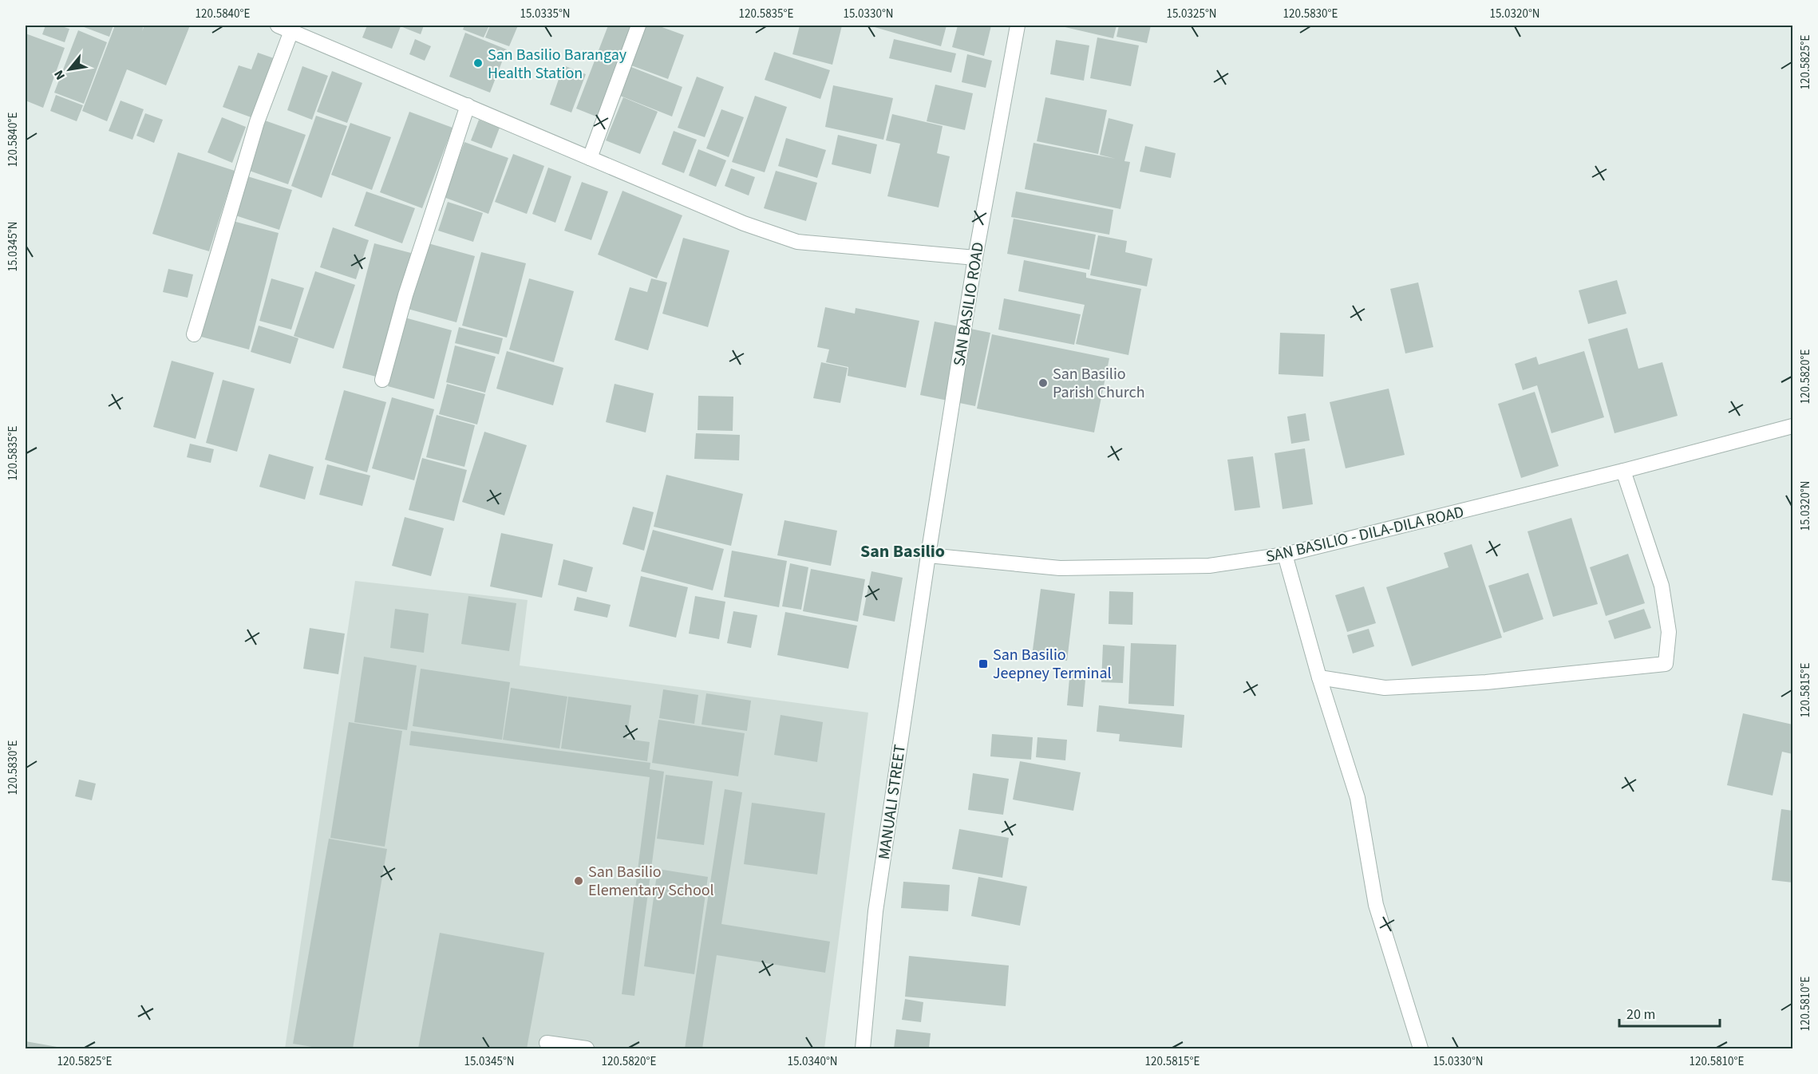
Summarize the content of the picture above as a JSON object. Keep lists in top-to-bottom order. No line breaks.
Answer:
{"streets":{"street":["SAN BASILIO ROAD","SAN BASILIO - DILA-DILA ROAD","MANUALI STREET"]},"crossings":[["SAN BASILIO ROAD","SAN BASILIO - DILA-DILA ROAD"],["SAN BASILIO ROAD","MANUALI STREET"],["SAN BASILIO - DILA-DILA ROAD","MANUALI STREET"]],"districts":["San Basilio"],"places":{"other":["San Basilio Barangay Health Station","San Basilio Parish Church","San Basilio Elementary School"],"transit":["San Basilio Jeepney Terminal"]},"scale_bar":"20 m","north":"bottom left","coordinates":["120.5840°E","15.0335°N","120.5835°E","15.0330°N","15.0325°N","120.5830°E","15.0320°N","120.5825°E","15.0345°N","120.5820°E","120.5815°E","120.5810°E","15.0340°N"]}
